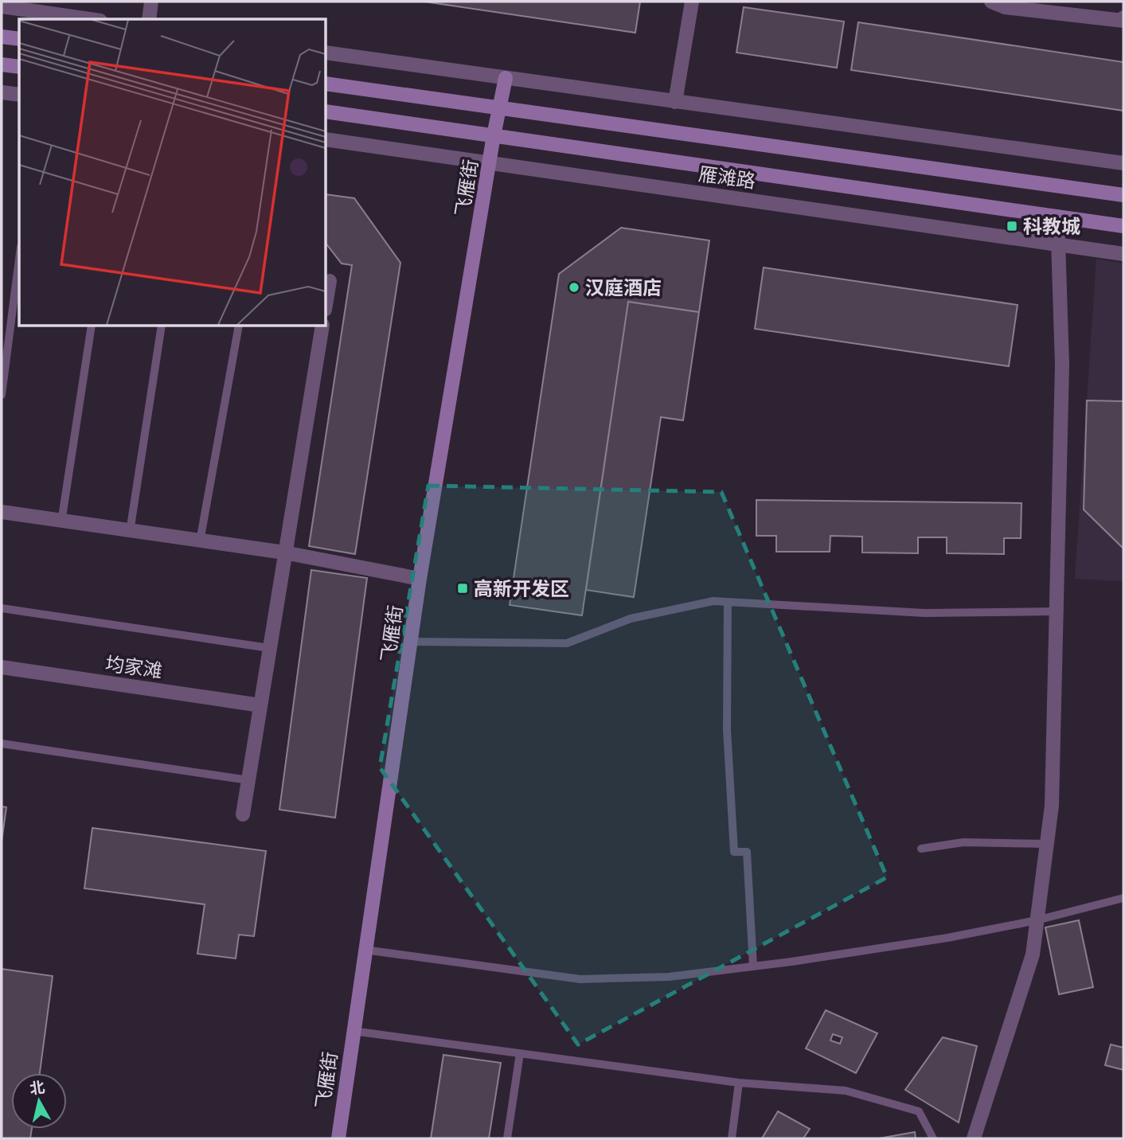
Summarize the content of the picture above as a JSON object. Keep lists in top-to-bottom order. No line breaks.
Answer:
{"streets":{"main road":["雁滩路","飞雁街"],"street":["均家滩"]},"crossings":[["雁滩路","飞雁街"]],"places":{"transit":["科教城","高新开发区"],"other":["汉庭酒店"]},"north":"top"}
